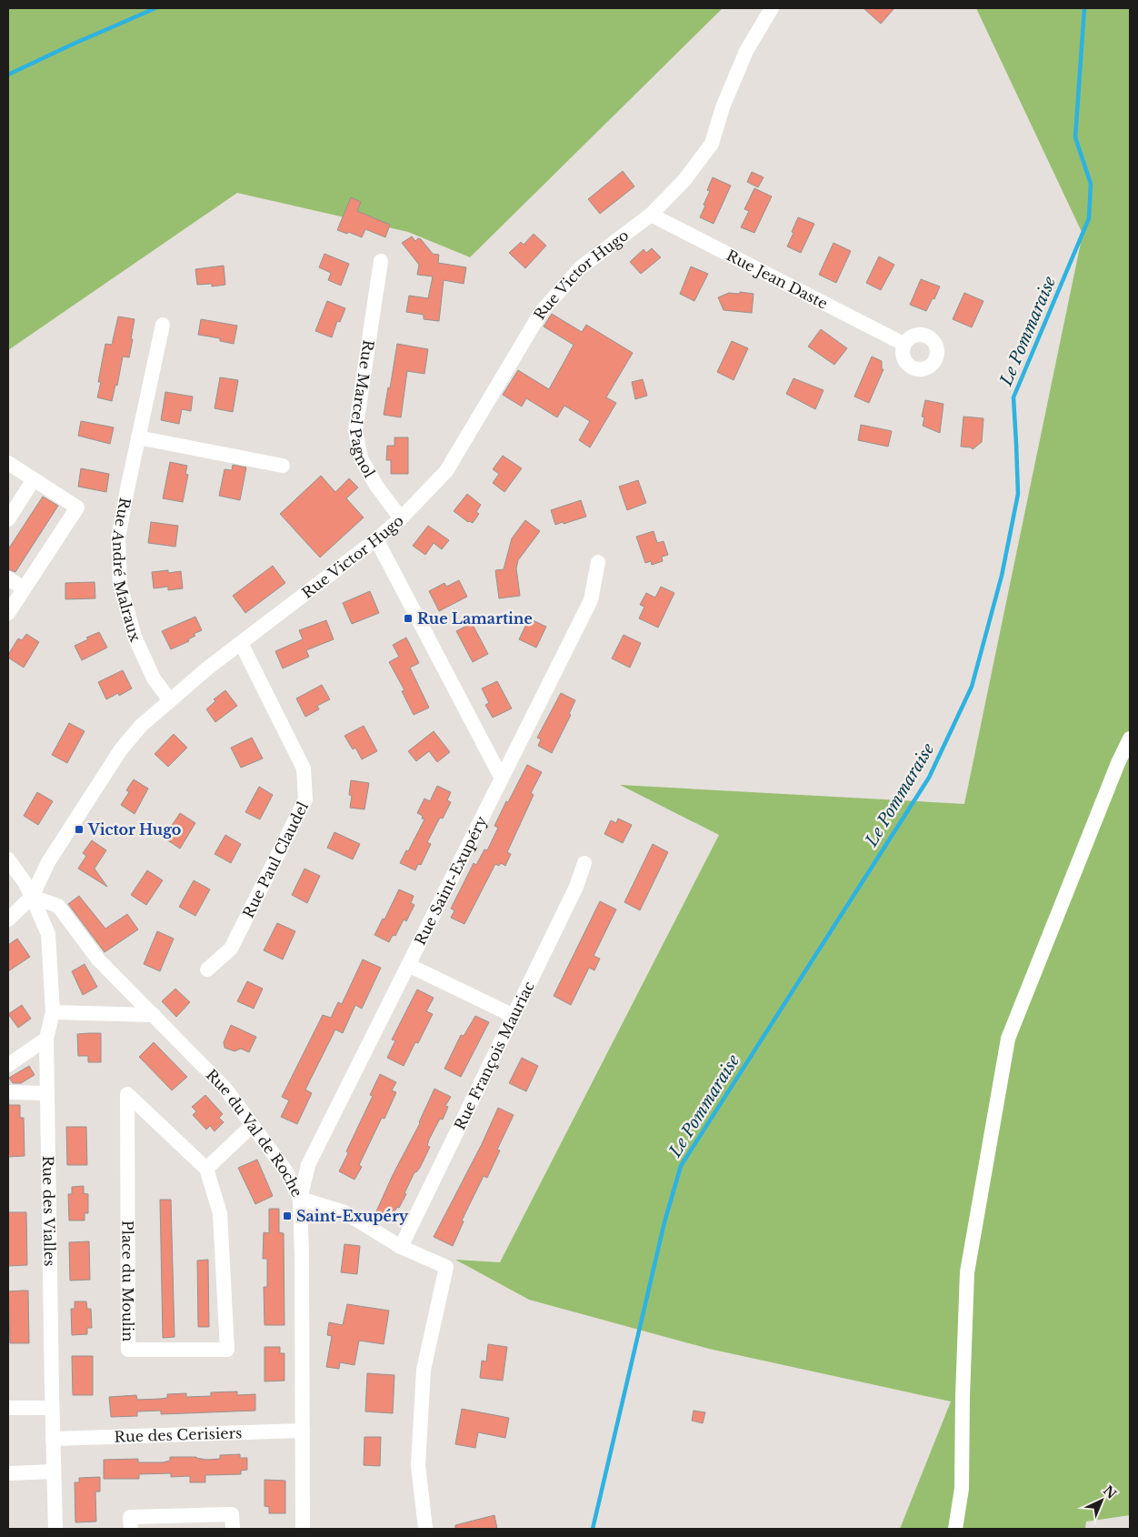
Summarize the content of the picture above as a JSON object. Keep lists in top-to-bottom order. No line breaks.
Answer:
{"streets":{"street":["Rue Victor Hugo","Rue Jean Daste","Rue Marcel Pagnol","Rue André Malraux","Rue Paul Claudel","Rue Saint-Exupéry","Rue François Mauriac","Rue du Val de Roche","Rue des Vialles","Place du Moulin","Rue des Cerisiers"]},"crossings":[["Rue Victor Hugo","Rue Jean Daste"],["Rue Victor Hugo","Rue Marcel Pagnol"],["Rue Victor Hugo","Rue André Malraux"],["Rue Victor Hugo","Rue Paul Claudel"],["Rue Victor Hugo","Rue du Val de Roche"],["Rue Victor Hugo","Rue des Vialles"],["Rue Saint-Exupéry","Rue du Val de Roche"],["Rue du Val de Roche","Rue des Vialles"],["Rue du Val de Roche","Rue des Cerisiers"],["Rue des Vialles","Rue des Cerisiers"]],"water":["Le Pommaraise"],"places":{"transit":["Rue Lamartine","Victor Hugo","Saint-Exupéry"]},"north":"top right"}
